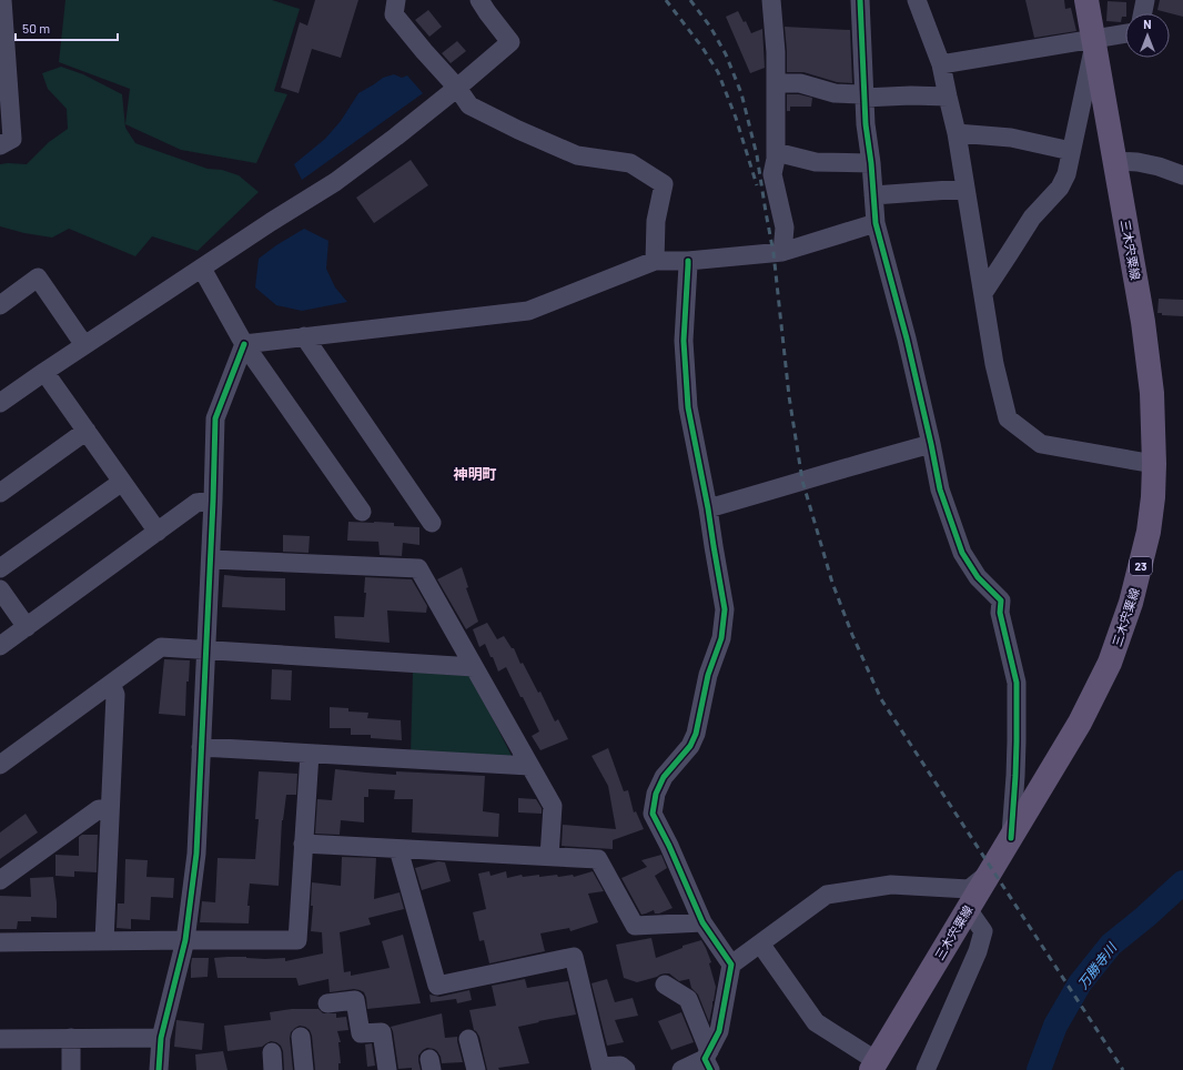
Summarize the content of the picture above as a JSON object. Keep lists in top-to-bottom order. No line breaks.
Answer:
{"streets":{"main road":["三木宍粟線","23"]},"districts":["神明町"],"water":["万勝寺川"],"scale_bar":"50 m","north":"top"}
